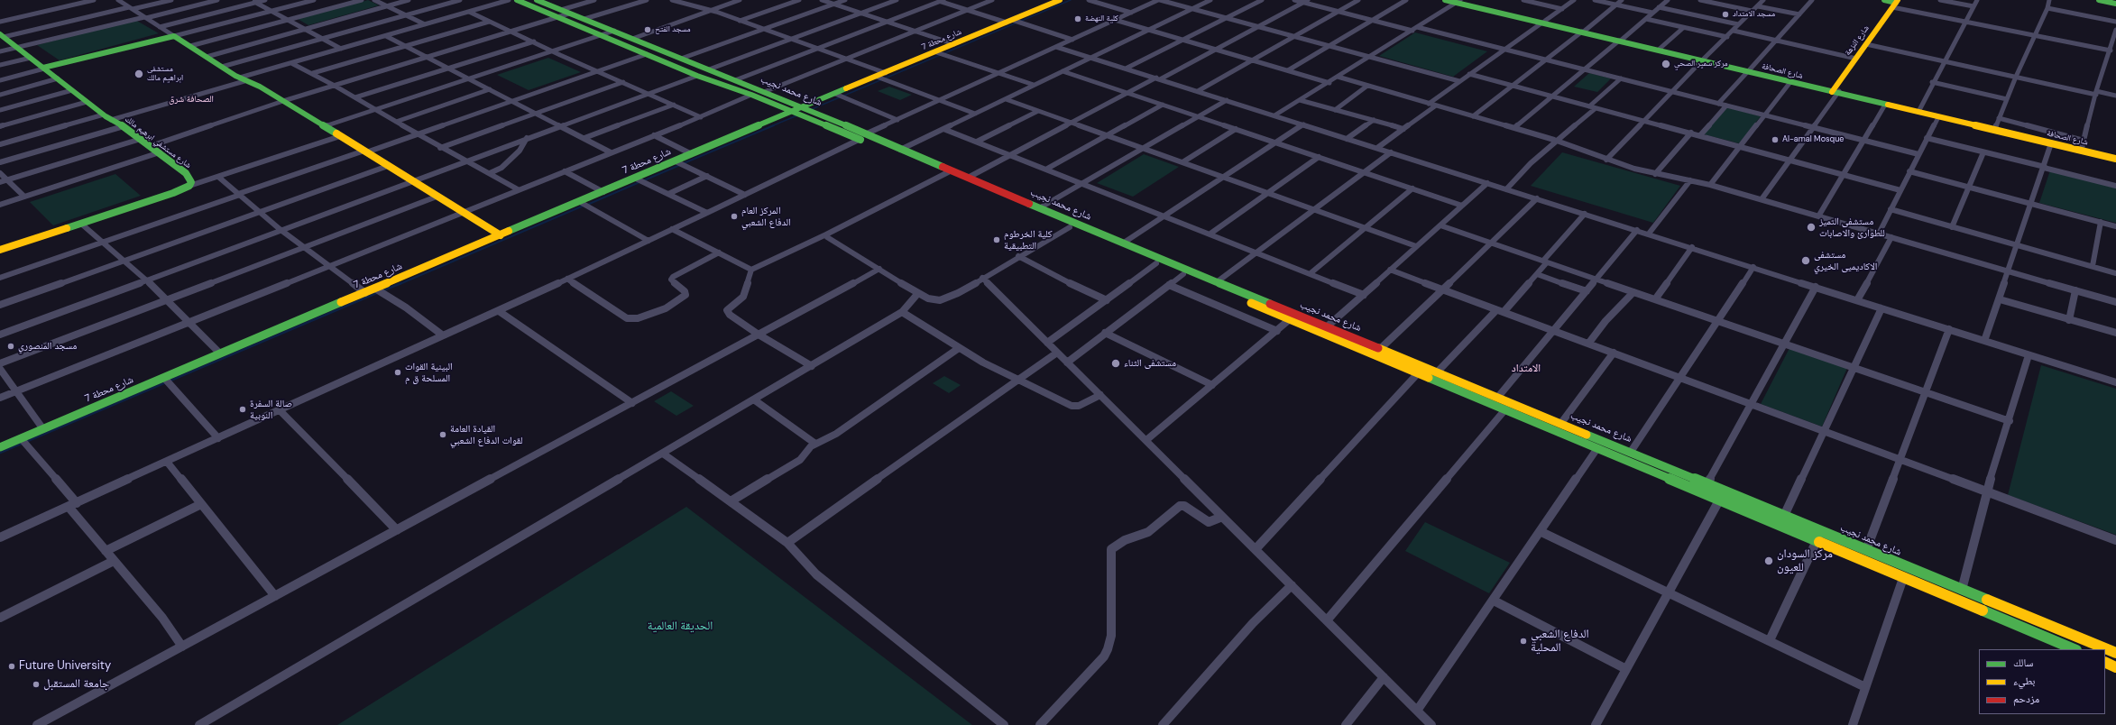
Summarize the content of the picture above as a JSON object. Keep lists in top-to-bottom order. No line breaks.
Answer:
{"streets":{"main road":["شارع محطة 7","شارع النزهة","شارع الصحافة","شارع محمد نجيب","شارع مستشفي ابرهيم مالك"]},"crossings":[["شارع محطة 7","شارع محمد نجيب"],["شارع النزهة","شارع الصحافة"]],"districts":["الصحافة شرق","الامتداد"],"parks":["الحديقة العالمية"],"places":["مسجد الامتداد","كلية النهضة","مسجد الفتح","مركز سمير الصحي","مستشفى ابراهيم مالك","Al-amal Mosque","المركز العام الدفاع الشعبي","مستشفى التميز للطوارئ والاصابات","كلية الخرطوم التطبيقية","مستشفى الاكاديميى الخيري","مسجد المنصوري","مستشفى الثناء","البينية القوات المسلحة ق م","صالة السفرة النوبية","القيادة العامة لقوات الدفاع الشعبي","مركز السودان للعيون","الدفاع الشعبي المحلية","Future University","جامعة المستقبل"],"legend":["سالك","بطيء","مزدحم"]}
